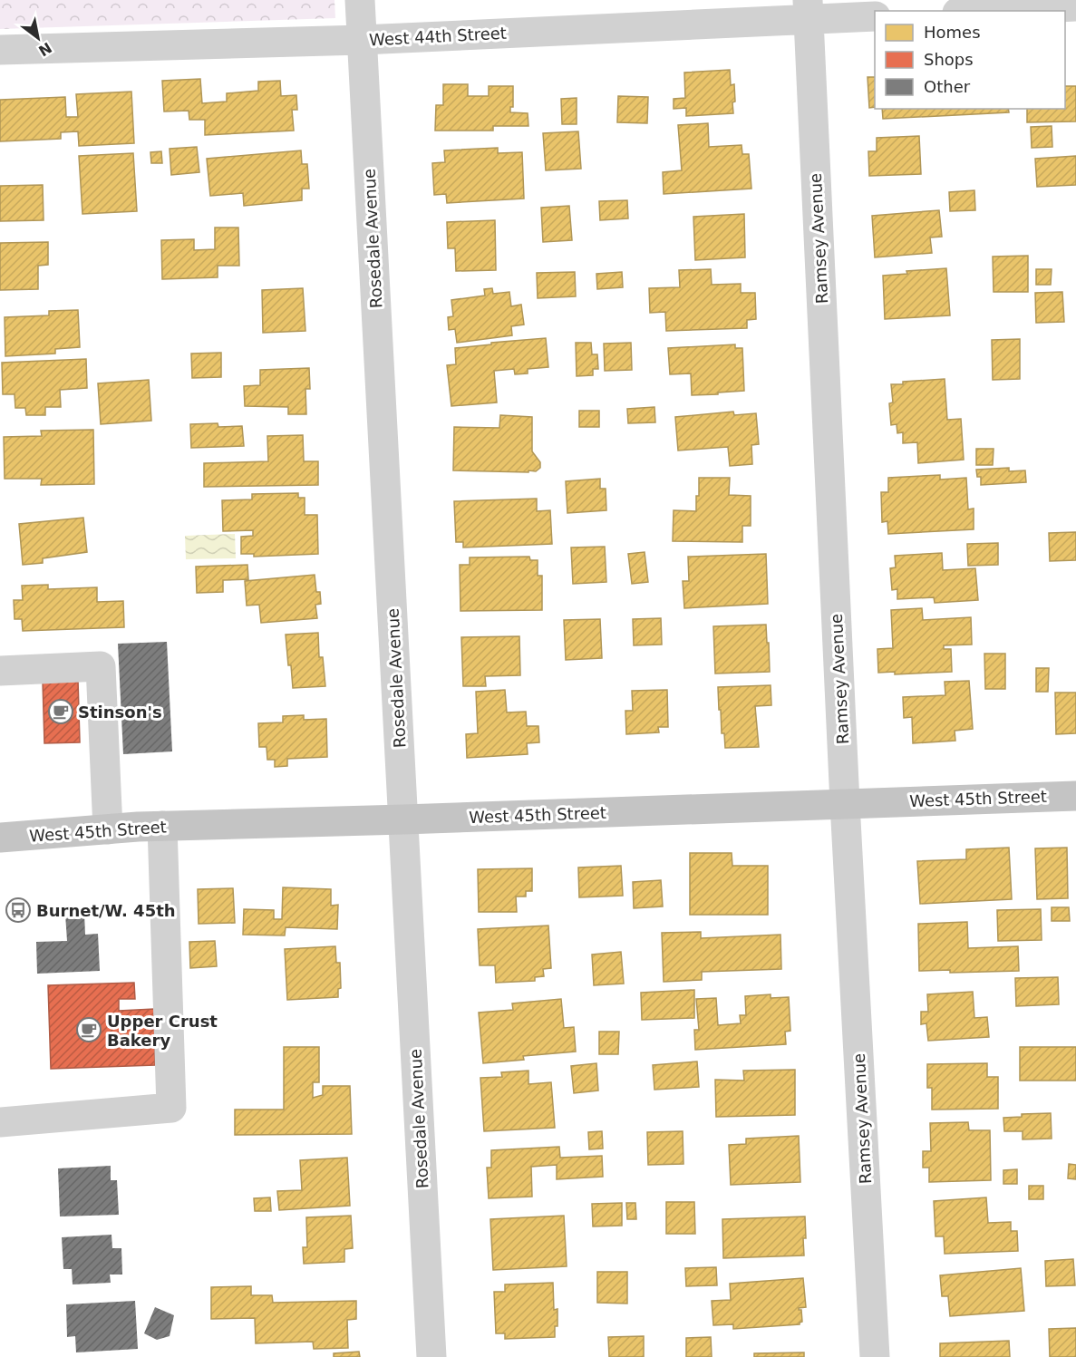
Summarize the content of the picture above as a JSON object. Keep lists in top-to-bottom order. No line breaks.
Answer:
{"streets":{"main road":["West 45th Street"],"street":["West 44th Street","Rosedale Avenue","Ramsey Avenue"]},"crossings":[["West 44th Street","Rosedale Avenue"],["West 44th Street","Ramsey Avenue"],["Rosedale Avenue","West 45th Street"],["Ramsey Avenue","West 45th Street"]],"places":{"cafe":["Stinson's","Upper Crust Bakery"],"bus stop":["Burnet/W. 45th"]},"legend":["Homes","Shops","Other"],"north":"bottom right"}
